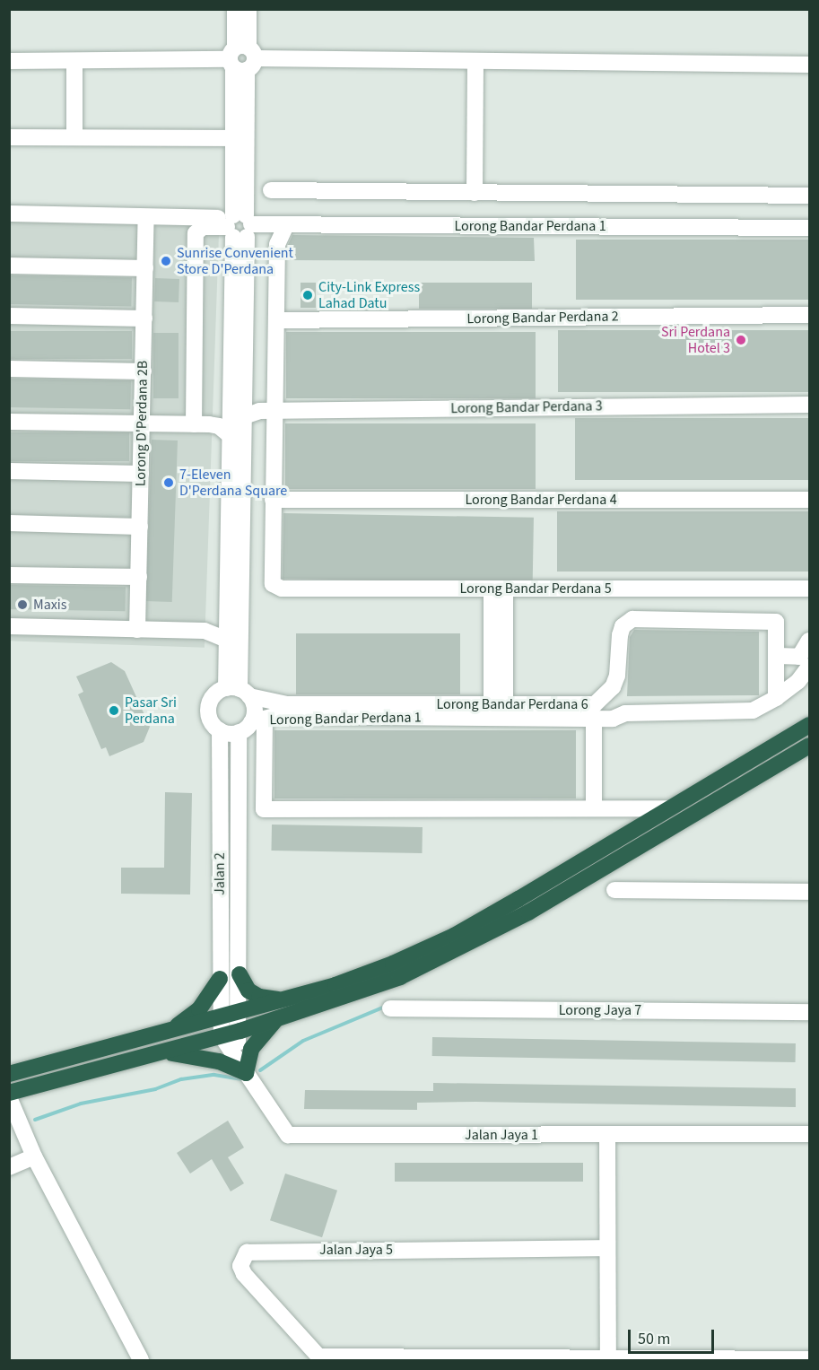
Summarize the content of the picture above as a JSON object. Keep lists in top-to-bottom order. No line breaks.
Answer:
{"streets":{"street":["Lorong Bandar Perdana 1","Lorong Bandar Perdana 2","Lorong Bandar Perdana 3","Lorong D'Perdana 2B","Lorong Bandar Perdana 4","Lorong Bandar Perdana 5","Lorong Bandar Perdana 6","Jalan 2","Lorong Jaya 7","Jalan Jaya 1","Jalan Jaya 5"]},"crossings":[["Lorong Bandar Perdana 1","Lorong Bandar Perdana 6"],["Lorong Bandar Perdana 1","Jalan 2"],["Lorong Bandar Perdana 4","Lorong Bandar Perdana 5"],["Lorong Bandar Perdana 6","Jalan 2"],["Jalan 2","Jalan Jaya 1"]],"places":["Sunrise Convenient Store D'Perdana","City-Link Express Lahad Datu","Sri Perdana Hotel 3","7-Eleven D'Perdana Square","Maxis","Pasar Sri Perdana"],"scale_bar":"50 m"}
